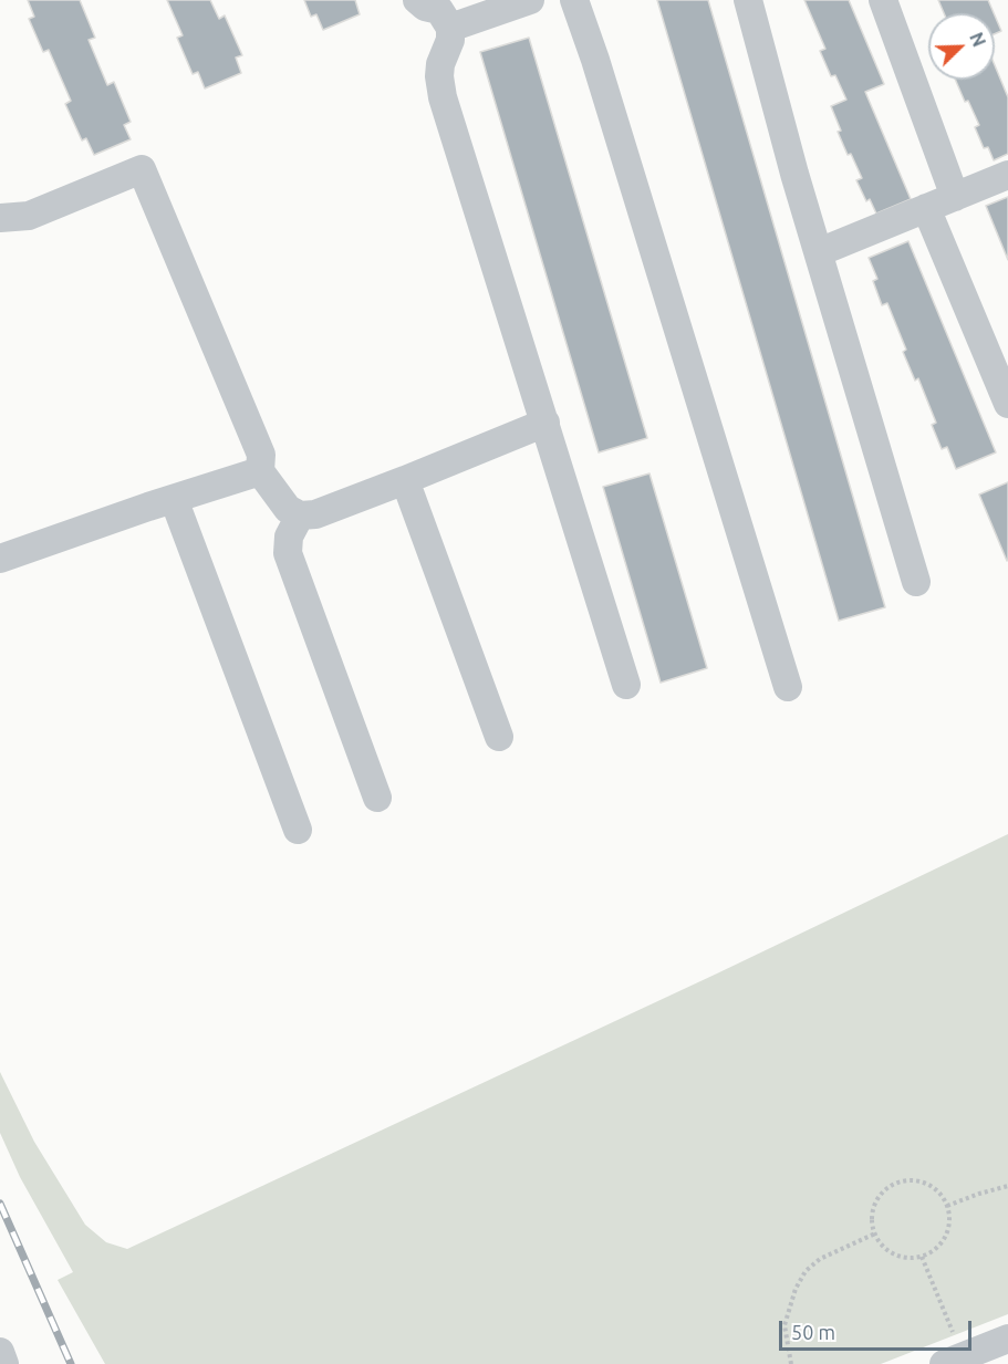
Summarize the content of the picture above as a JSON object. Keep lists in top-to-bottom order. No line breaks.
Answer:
{"scale_bar":"50 m","north":"top right"}
